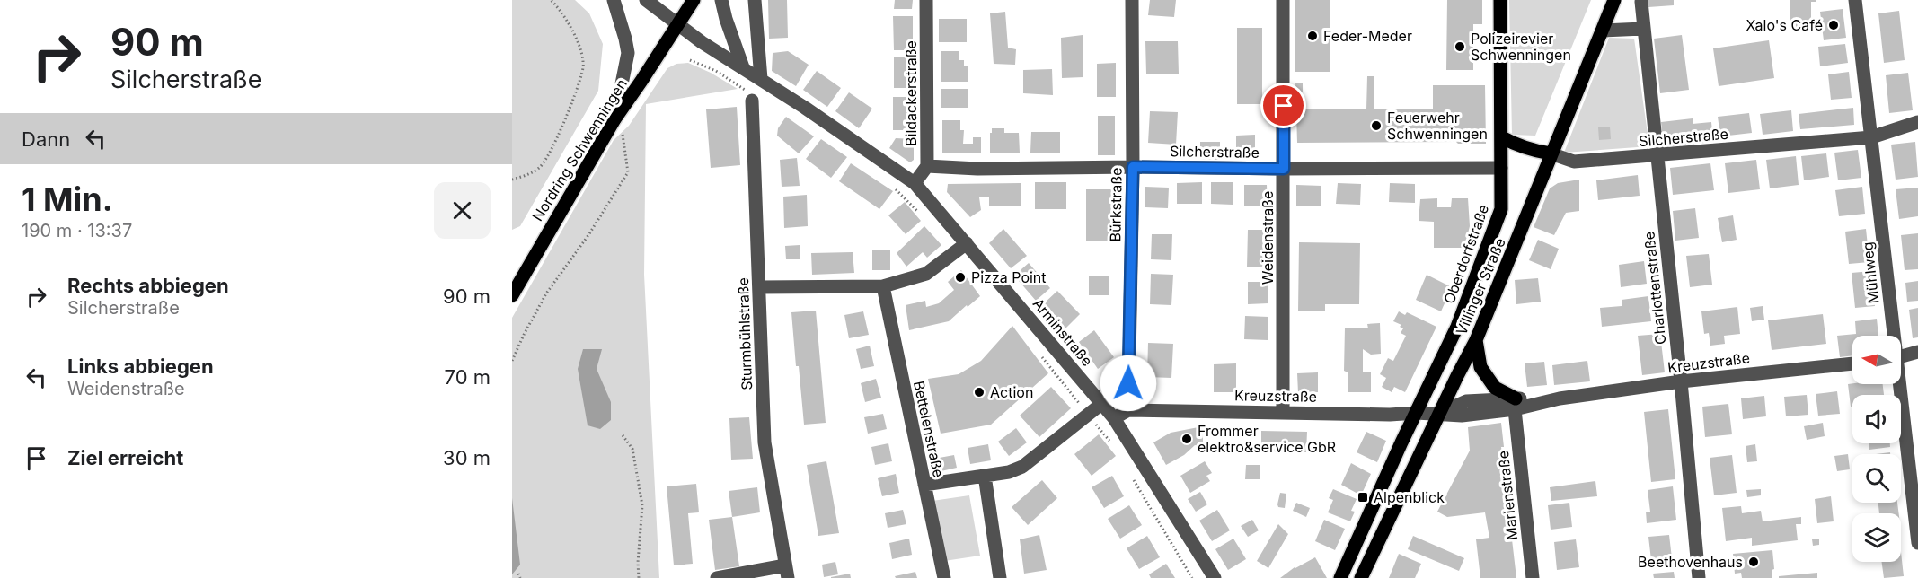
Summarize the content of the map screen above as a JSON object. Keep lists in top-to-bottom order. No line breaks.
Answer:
{"streets":{"main road":["Silcherstraße","Nordring Schwenningen","Oberdorfstraße","Villinger Straße"],"street":["Bildackerstraße","Bürkstraße","Weidenstraße","Mühlweg","Charlottenstraße","Arminstraße","Sturmbühlstraße","Kreuzstraße","Bettelenstraße","Marienstraße"]},"crossings":[["Bildackerstraße","Silcherstraße"],["Bildackerstraße","Arminstraße"],["Silcherstraße","Bürkstraße"],["Silcherstraße","Weidenstraße"],["Silcherstraße","Oberdorfstraße"],["Silcherstraße","Mühlweg"],["Silcherstraße","Villinger Straße"],["Silcherstraße","Charlottenstraße"],["Nordring Schwenningen","Arminstraße"],["Bürkstraße","Kreuzstraße"],["Weidenstraße","Kreuzstraße"],["Oberdorfstraße","Kreuzstraße"],["Villinger Straße","Kreuzstraße"],["Charlottenstraße","Kreuzstraße"],["Arminstraße","Kreuzstraße"],["Kreuzstraße","Marienstraße"]],"places":{"other":["Xalo's Café","Feder-Meder","Polizeirevier Schwenningen","Feuerwehr Schwenningen","Pizza Point","Action","Frommer elektro&service GbR","Beethovenhaus"],"transit":["Alpenblick"]},"north":"left","page":{"turn":["90 m","Silcherstraße"],"then":"Dann","heading":["1 Min.","190 m · 13:37"],"list":[{"name":"Rechts abbiegen","note":"Silcherstraße","value":"90 m"},{"name":"Links abbiegen","note":"Weidenstraße","value":"70 m"},{"name":"Ziel erreicht","value":"30 m"}]}}
